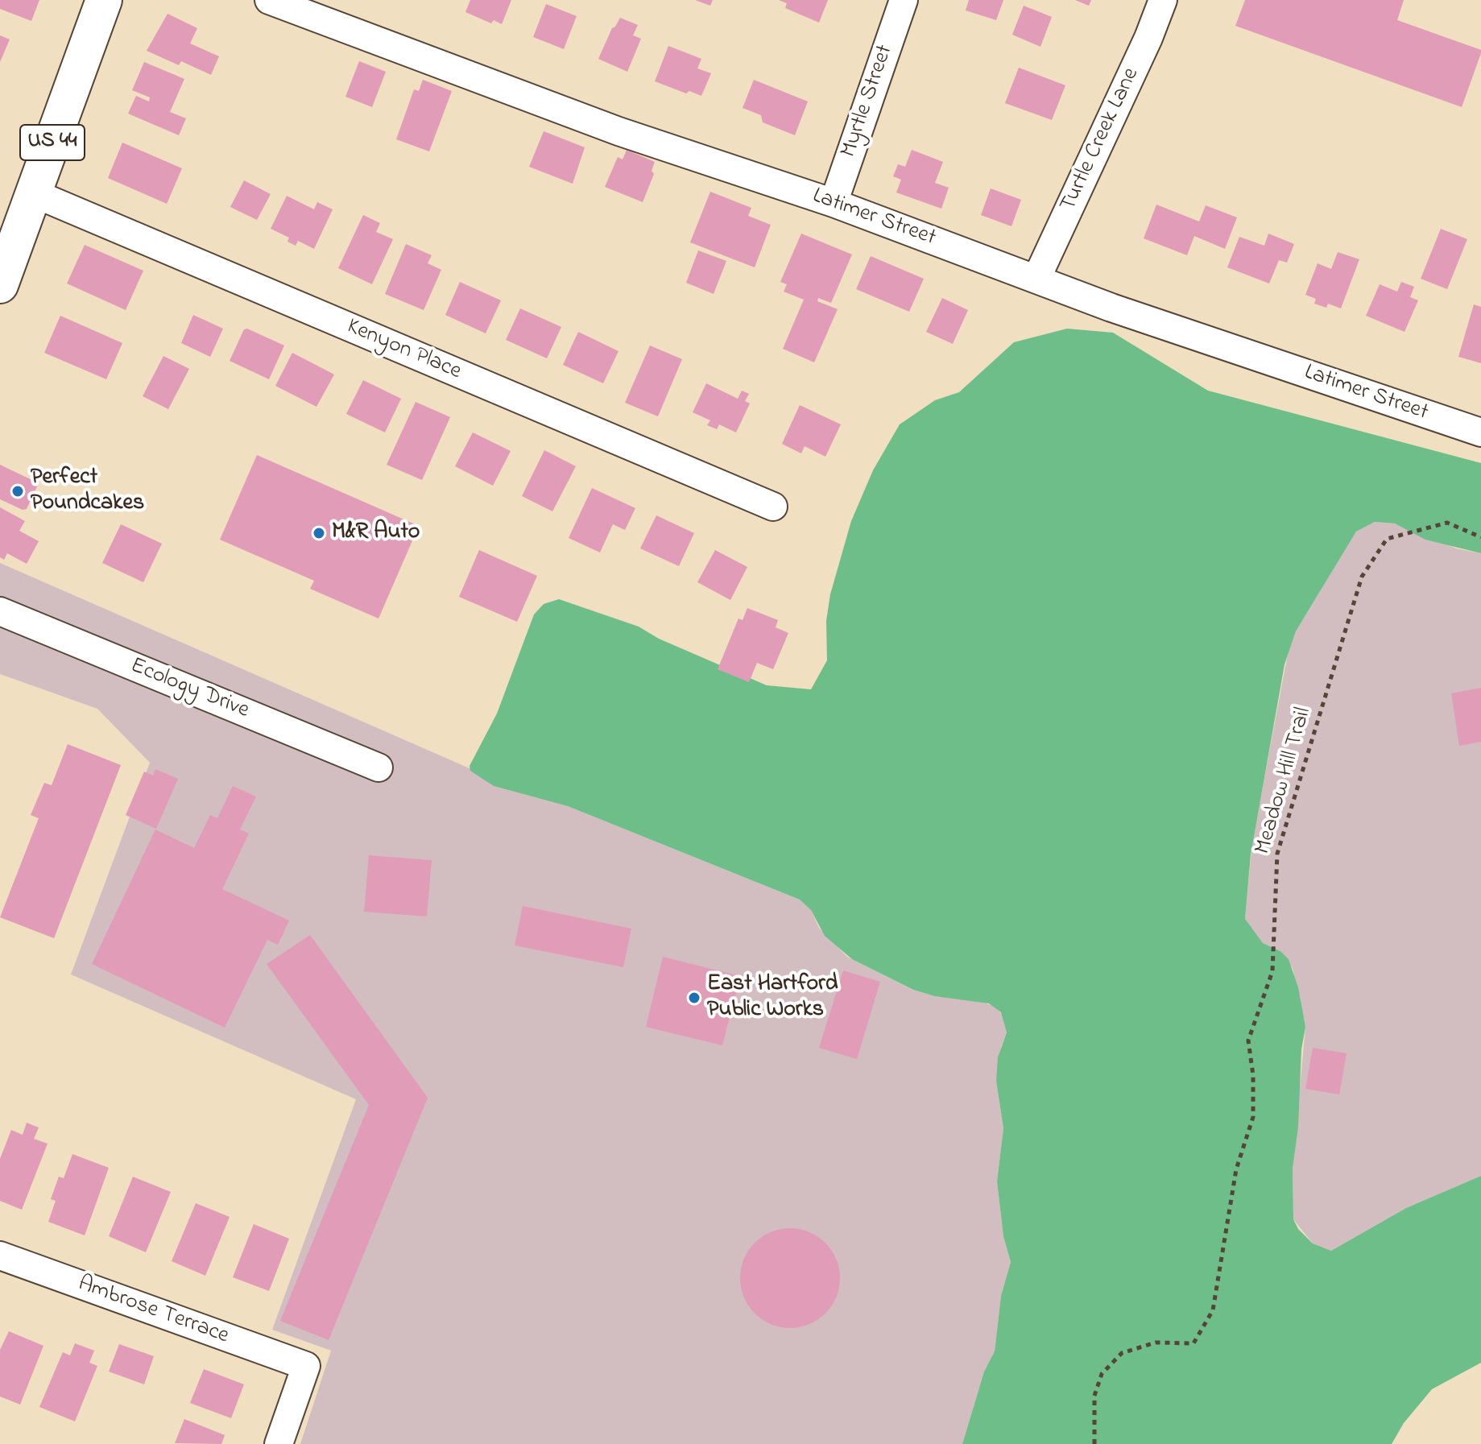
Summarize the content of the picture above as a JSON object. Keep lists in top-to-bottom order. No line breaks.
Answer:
{"streets":{"main road":["US 44"],"street":["Myrtle Street","Turtle Creek Lane","Latimer Street","Kenyon Place","Ecology Drive","Ambrose Terrace"],"path":["Meadow Hill Trail"]},"crossings":[["Myrtle Street","Latimer Street"],["Turtle Creek Lane","Latimer Street"],["US 44","Kenyon Place"]],"places":["Perfect Poundcakes","M&R Auto","East Hartford Public Works"]}
